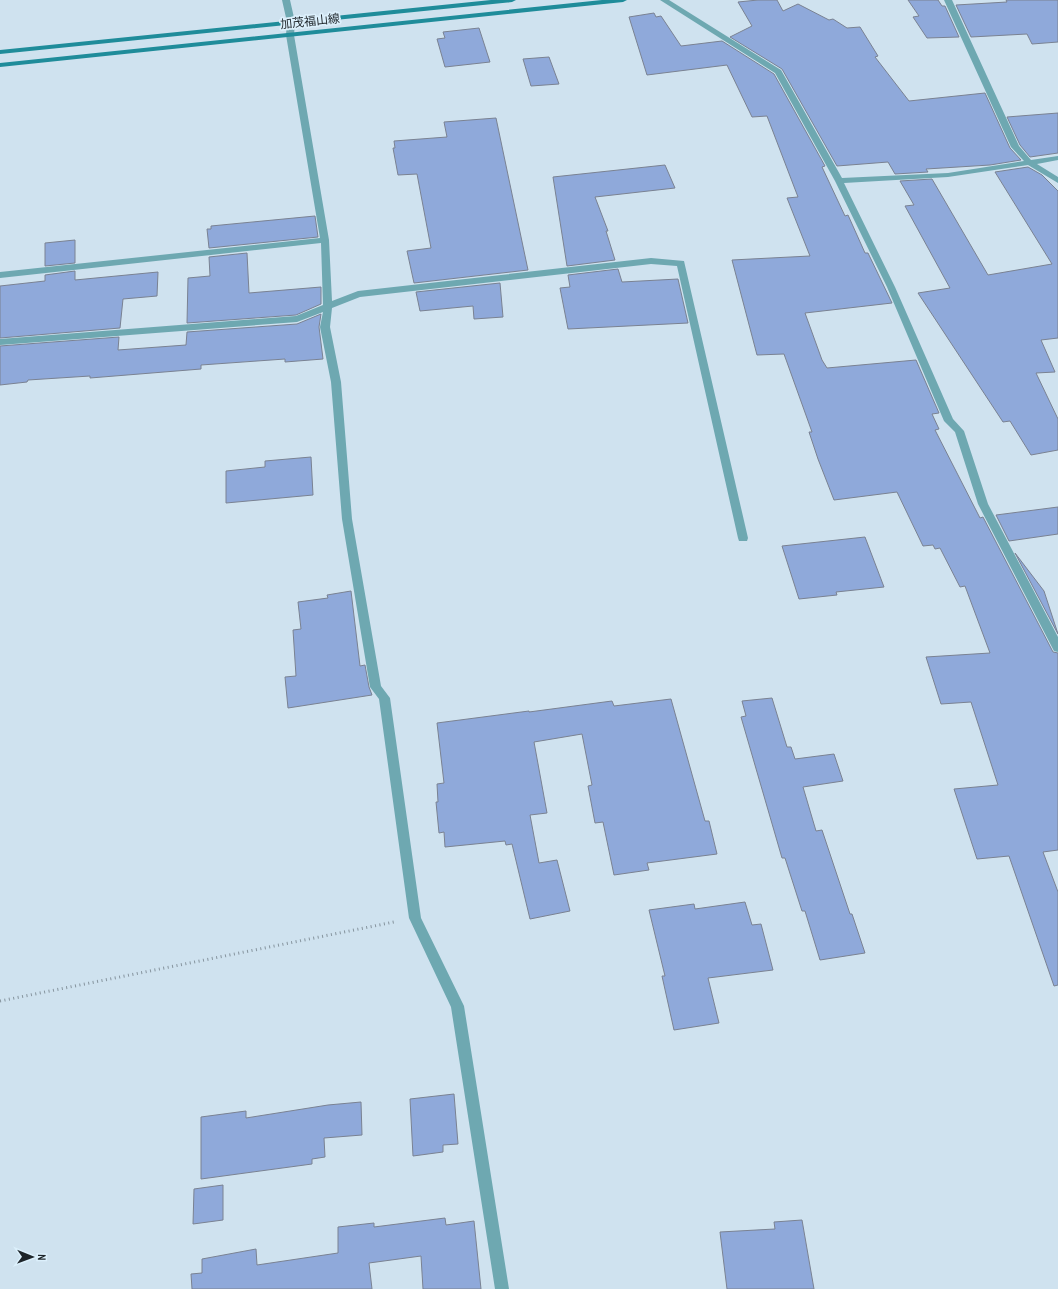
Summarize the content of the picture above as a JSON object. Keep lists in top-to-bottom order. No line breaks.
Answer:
{"streets":{"main road":["加茂福山線"]},"north":"right"}
